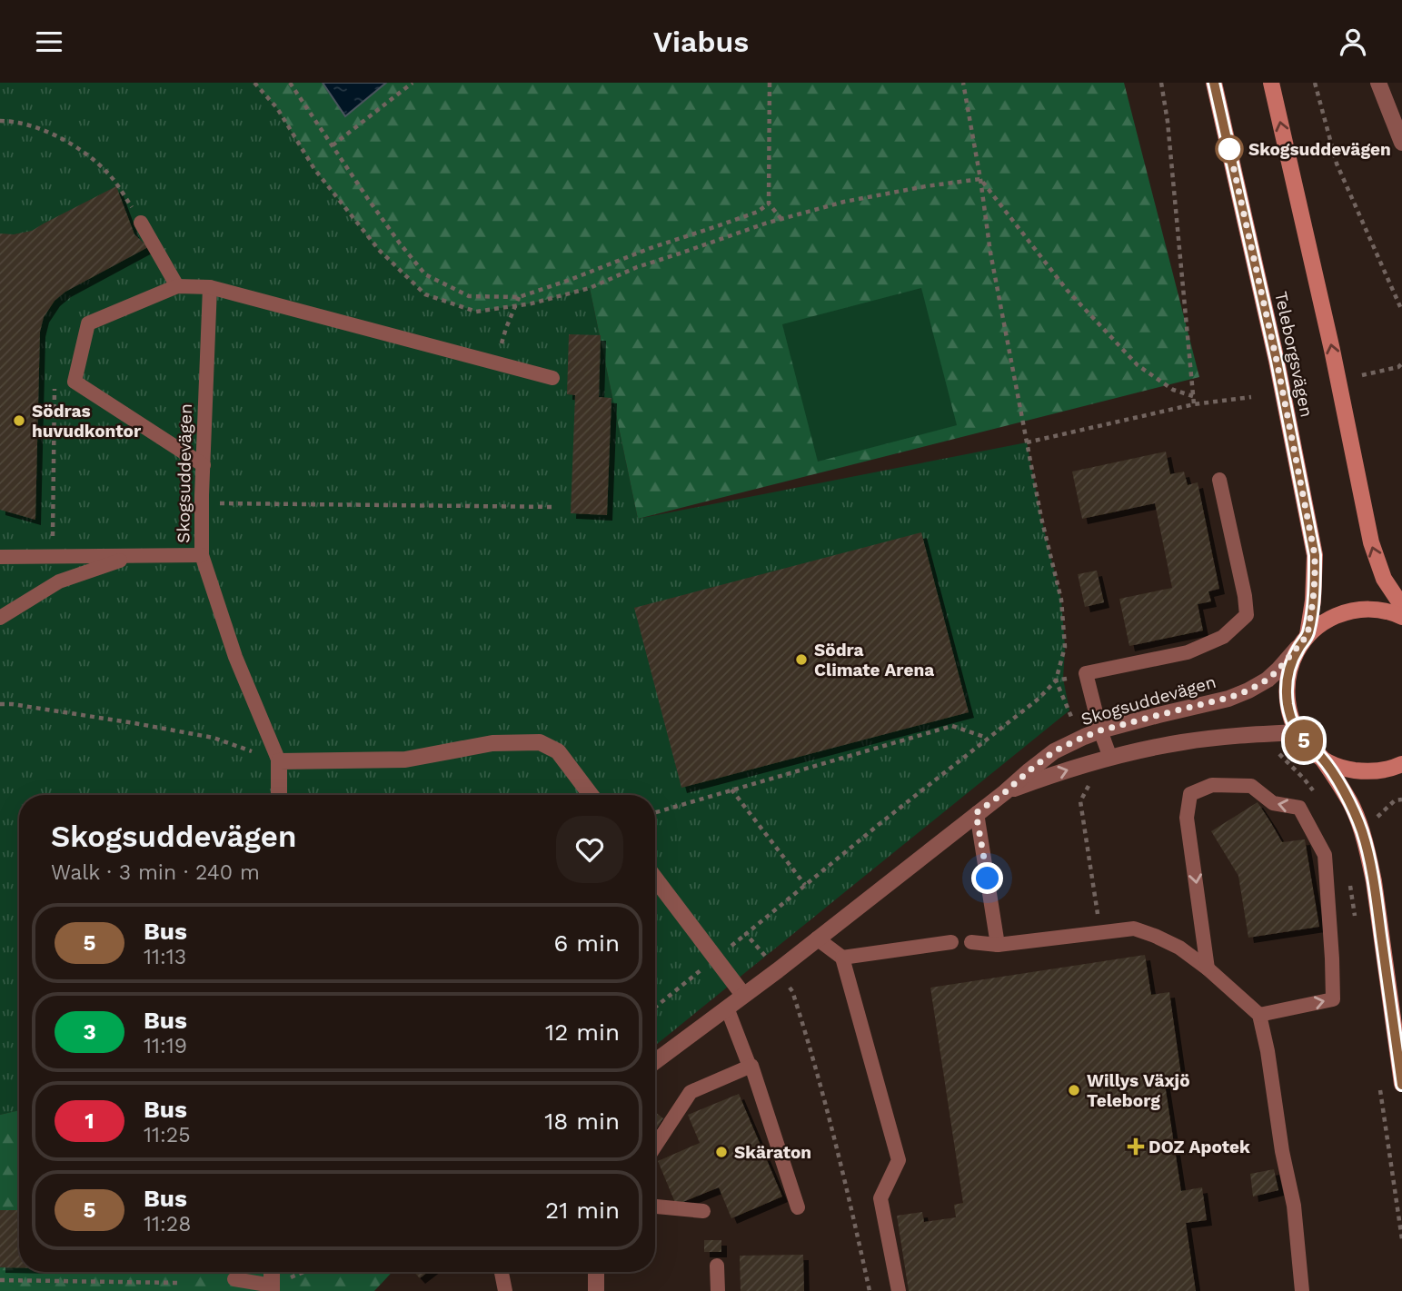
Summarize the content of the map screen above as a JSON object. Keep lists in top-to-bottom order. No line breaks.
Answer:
{"streets":{"main road":["Teleborgsvägen"],"street":["Skogsuddevägen"]},"crossings":[["Teleborgsvägen","Skogsuddevägen"]],"places":{"other":["Skogsuddevägen","Södras huvudkontor","Södra Climate Arena","Willys Växjö Teleborg","Skäraton"],"health":["DOZ Apotek"]},"lines":["bus line 5"],"page":{"header":"Viabus","on_map":"5","heading":["Skogsuddevägen","Walk · 3 min · 240 m"],"list":[{"mark":"5","name":"Bus","note":"11:13","value":"6 min"},{"mark":"3","name":"Bus","note":"11:19","value":"12 min"},{"mark":"1","name":"Bus","note":"11:25","value":"18 min"},{"mark":"5","name":"Bus","note":"11:28","value":"21 min"}]}}
